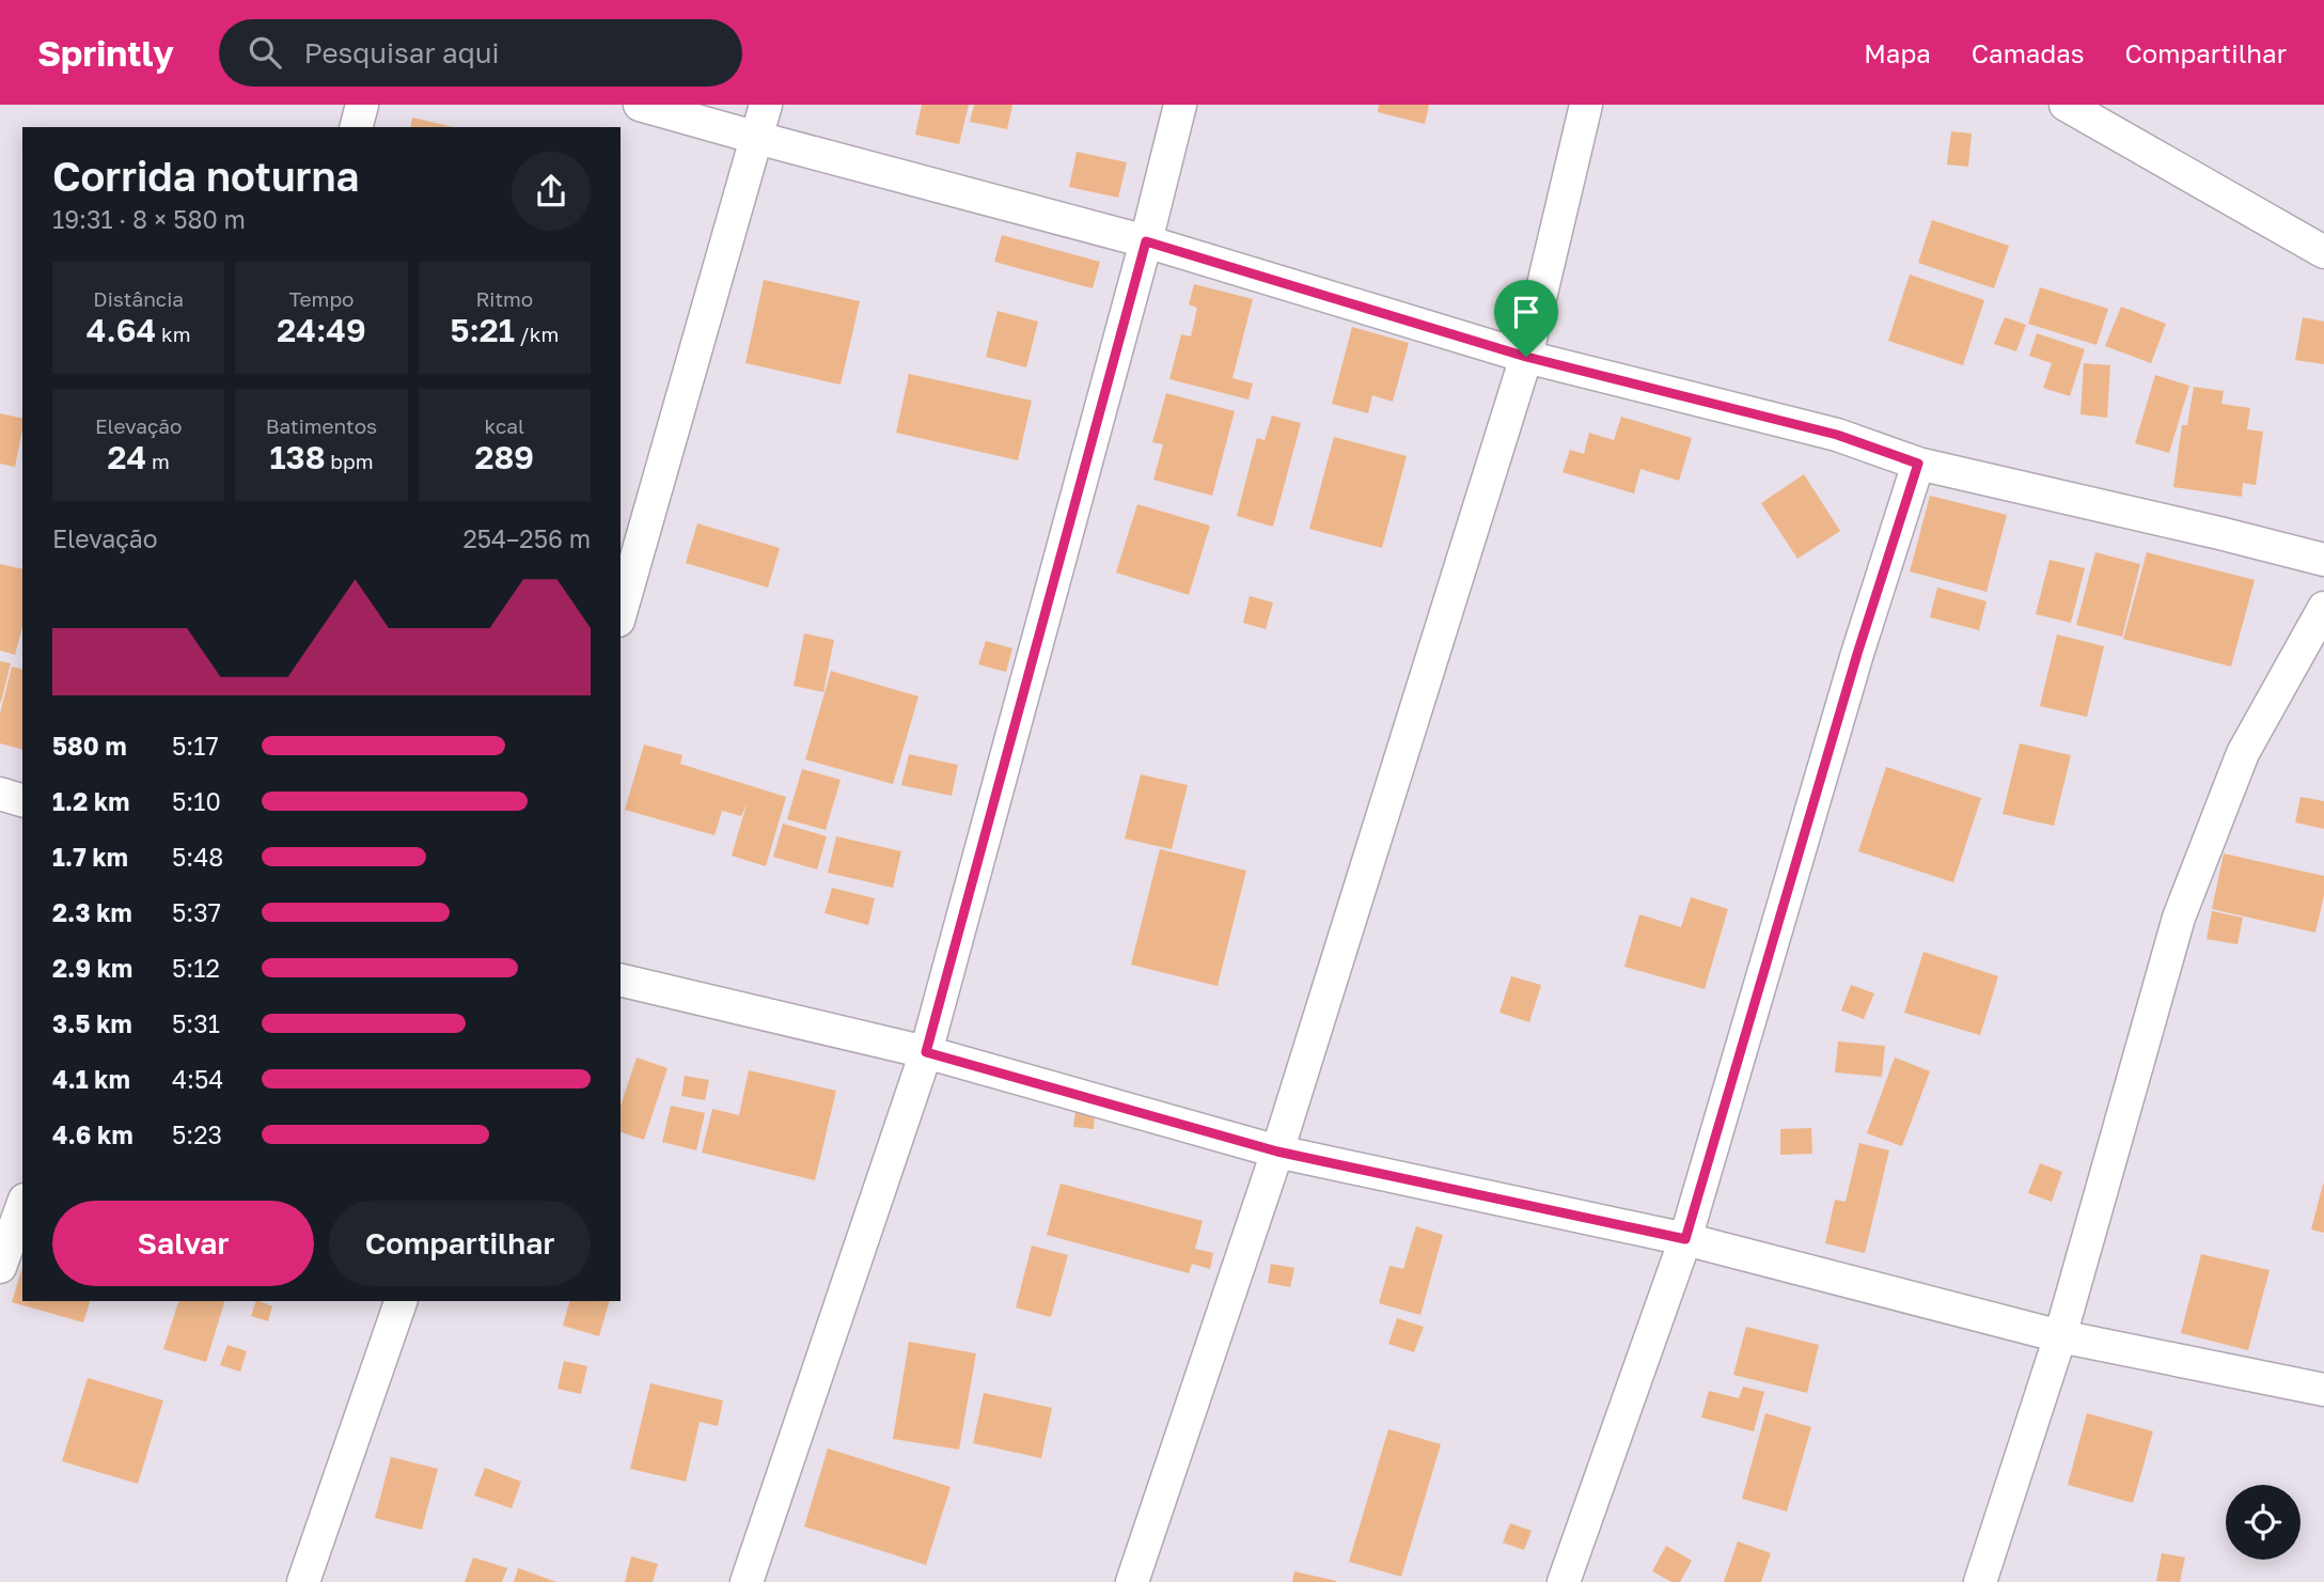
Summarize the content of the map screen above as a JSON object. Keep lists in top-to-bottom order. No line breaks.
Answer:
{"page":{"header":"Sprintly","search":"Pesquisar aqui","nav":["Mapa","Camadas","Compartilhar"],"heading":["Corrida noturna","19:31 · 8 × 580 m"],"stats":[["Distância","4.64 km"],["Tempo","24:49"],["Ritmo","5:21 /km"],["Elevação","24 m"],["Batimentos","138 bpm"],["kcal","289"]],"chart":["Elevação","254–256 m"],"list":[{"name":"580 m","note":"5:17"},{"name":"1.2 km","note":"5:10"},{"name":"1.7 km","note":"5:48"},{"name":"2.3 km","note":"5:37"},{"name":"2.9 km","note":"5:12"},{"name":"3.5 km","note":"5:31"},{"name":"4.1 km","note":"4:54"},{"name":"4.6 km","note":"5:23"}],"buttons":["Salvar","Compartilhar"]}}
